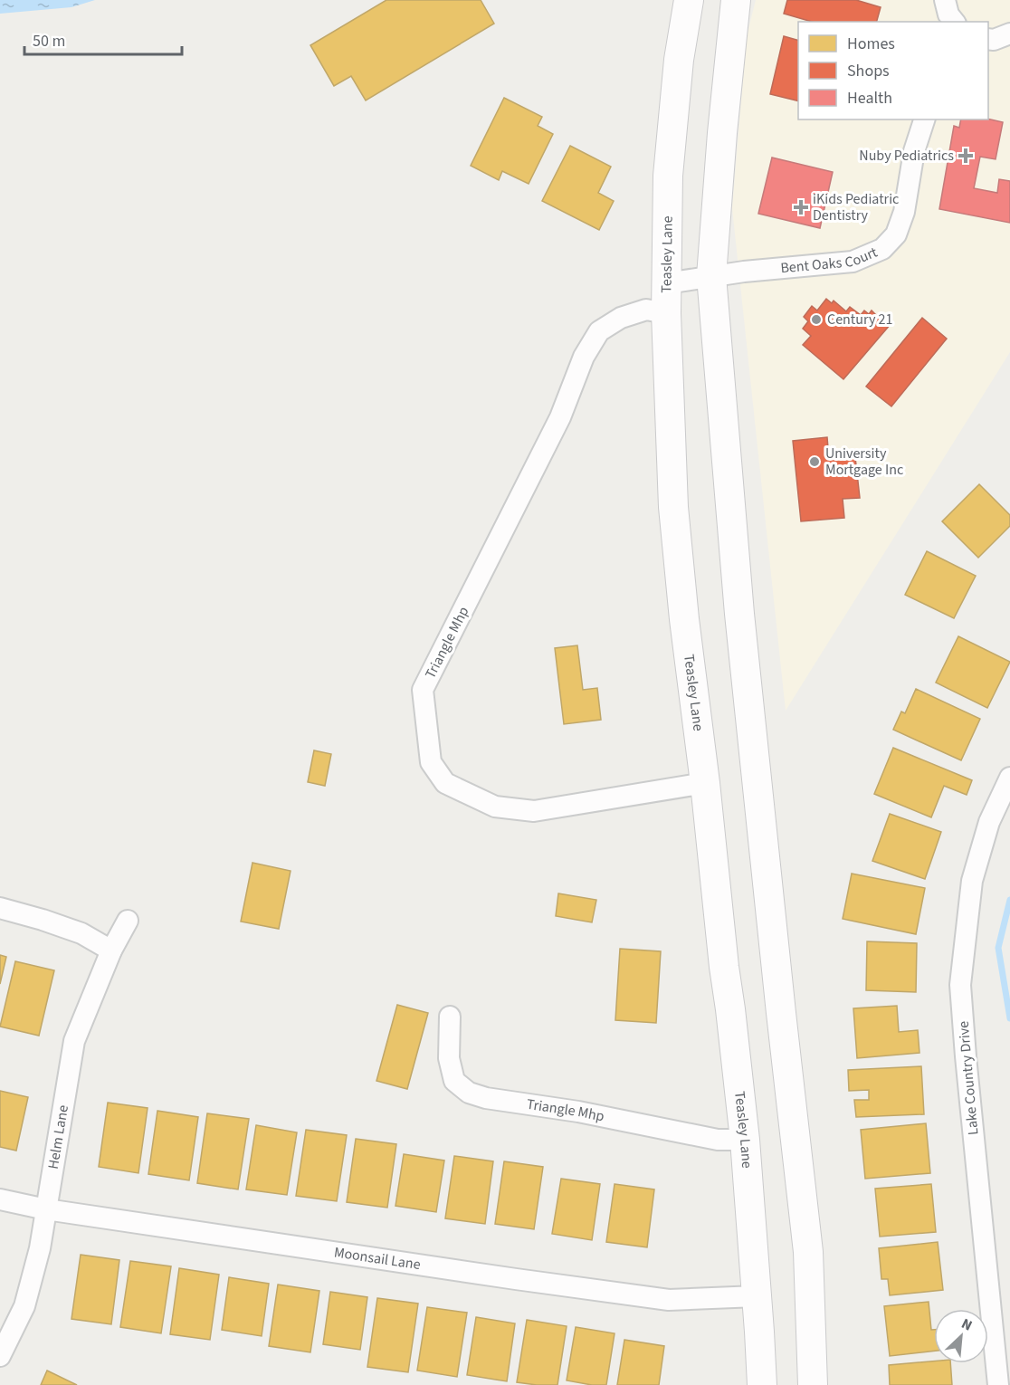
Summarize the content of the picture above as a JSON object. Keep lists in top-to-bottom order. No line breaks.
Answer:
{"streets":{"main road":["Teasley Lane"],"street":["Bent Oaks Court","Triangle Mhp","Lake Country Drive","Helm Lane","Moonsail Lane"]},"crossings":[["Teasley Lane","Bent Oaks Court"],["Teasley Lane","Triangle Mhp"],["Teasley Lane","Moonsail Lane"],["Helm Lane","Moonsail Lane"]],"places":{"health":["Nuby Pediatrics","iKids Pediatric Dentistry"],"other":["Century 21","University Mortgage Inc"]},"legend":["Homes","Shops","Health"],"scale_bar":"50 m","north":"top right"}
